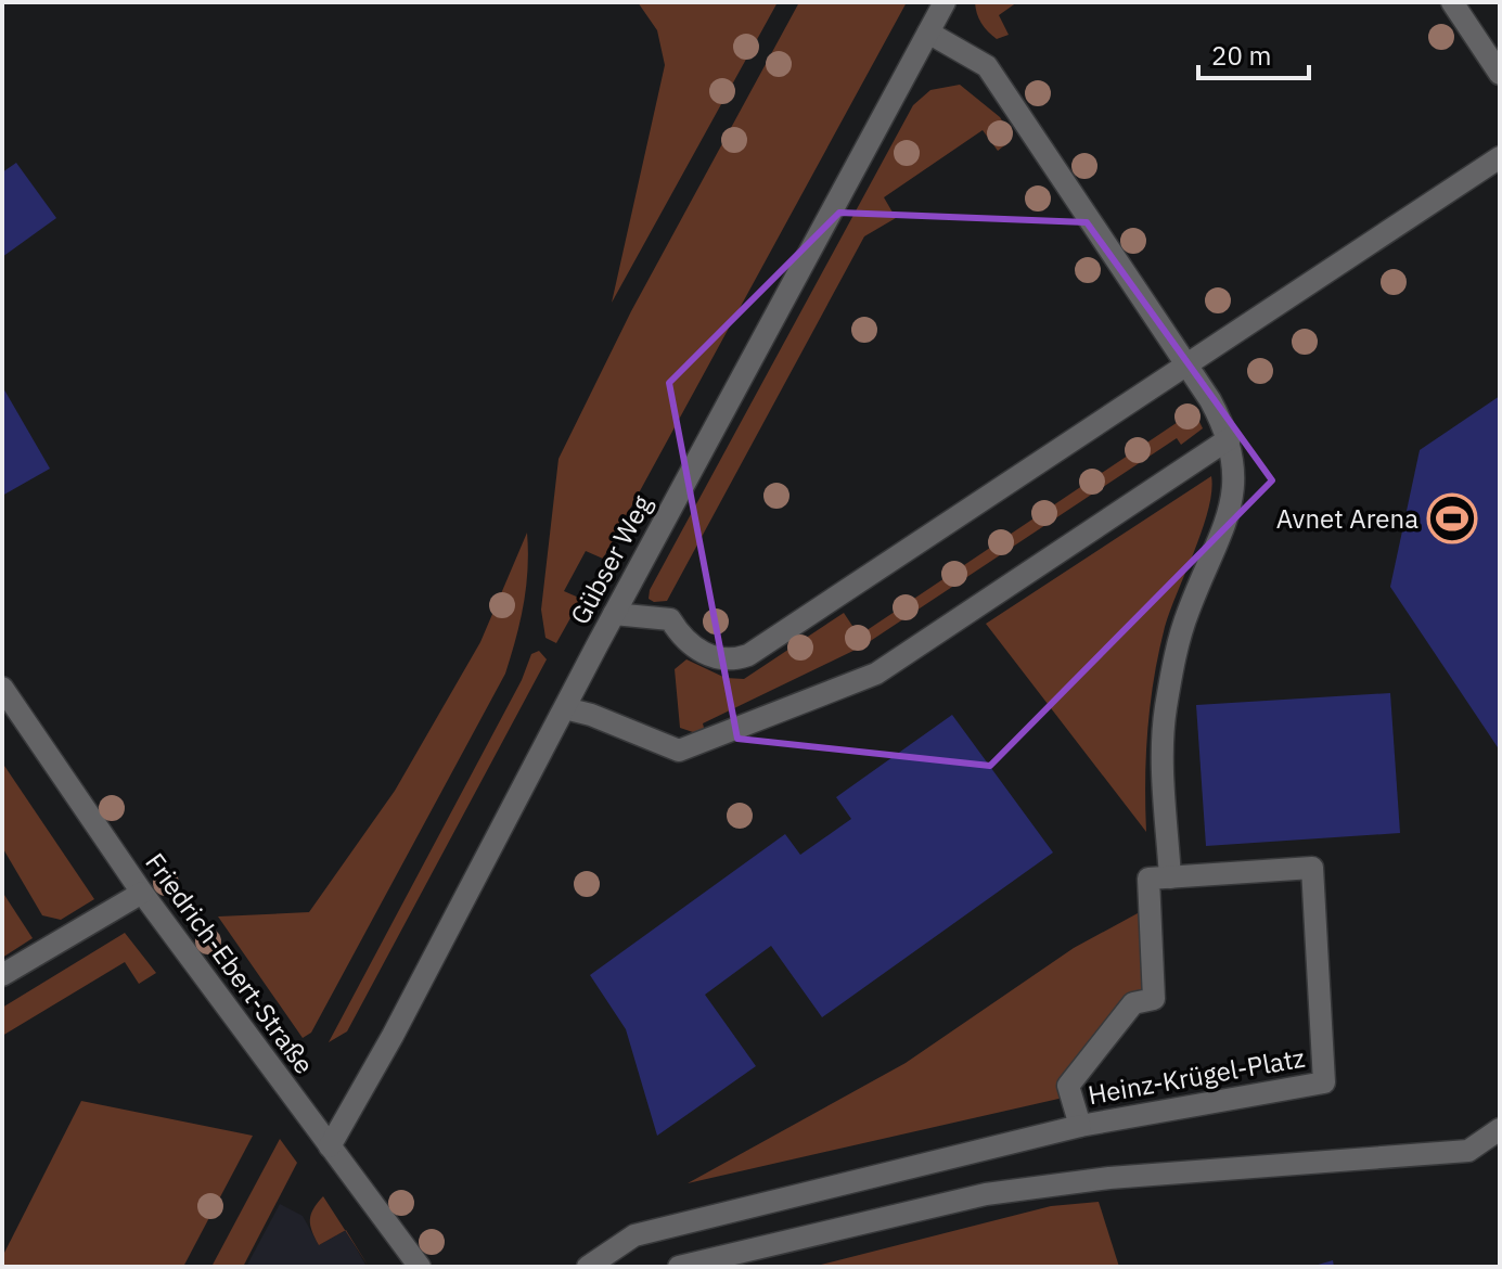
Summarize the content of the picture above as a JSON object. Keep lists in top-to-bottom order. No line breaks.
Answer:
{"streets":{"street":["Gübser Weg","Friedrich-Ebert-Straße","Heinz-Krügel-Platz"]},"crossings":[["Gübser Weg","Friedrich-Ebert-Straße"]],"places":{"sports":["Avnet Arena"]},"scale_bar":"20 m"}
